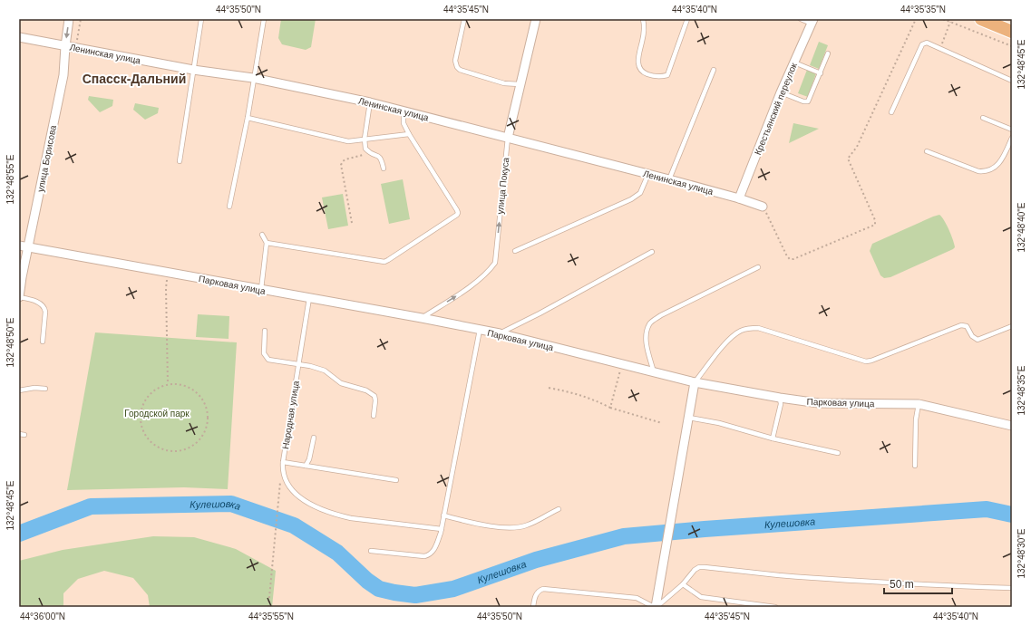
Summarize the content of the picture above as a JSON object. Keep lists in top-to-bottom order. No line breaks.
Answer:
{"streets":{"street":["Ленинская улица","Крестьянский переулок","улица Борисова","улица Покуса","Парковая улица"],"lane":["Народная улица"]},"crossings":[["Ленинская улица","Крестьянский переулок"],["Ленинская улица","улица Борисова"],["Ленинская улица","улица Покуса"],["улица Борисова","Парковая улица"],["улица Покуса","Парковая улица"],["Парковая улица","Народная улица"]],"one_way":["улица Покуса"],"districts":["Спасск-Дальний"],"water":["Кулешовка"],"parks":["Городской парк"],"scale_bar":"50 m","coordinates":["44°35'50\"N","44°35'45\"N","44°35'40\"N","44°35'35\"N","132°48'45\"E","132°48'55\"E","132°48'40\"E","132°48'50\"E","132°48'35\"E","132°48'30\"E","44°36'00\"N","44°35'55\"N"]}
